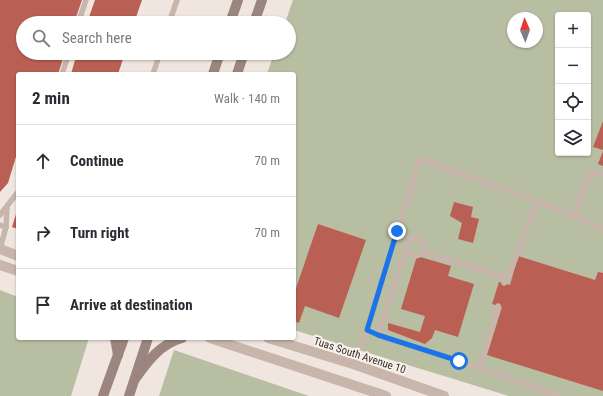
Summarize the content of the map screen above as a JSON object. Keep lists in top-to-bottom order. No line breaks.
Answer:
{"streets":{"street":["Tuas South Avenue 10"]},"north":"top","page":{"map_buttons":["+","−"],"search":"Search here","heading":["2 min","Walk · 140 m"],"list":[["Continue","70 m"],["Turn right","70 m"],"Arrive at destination"]}}
